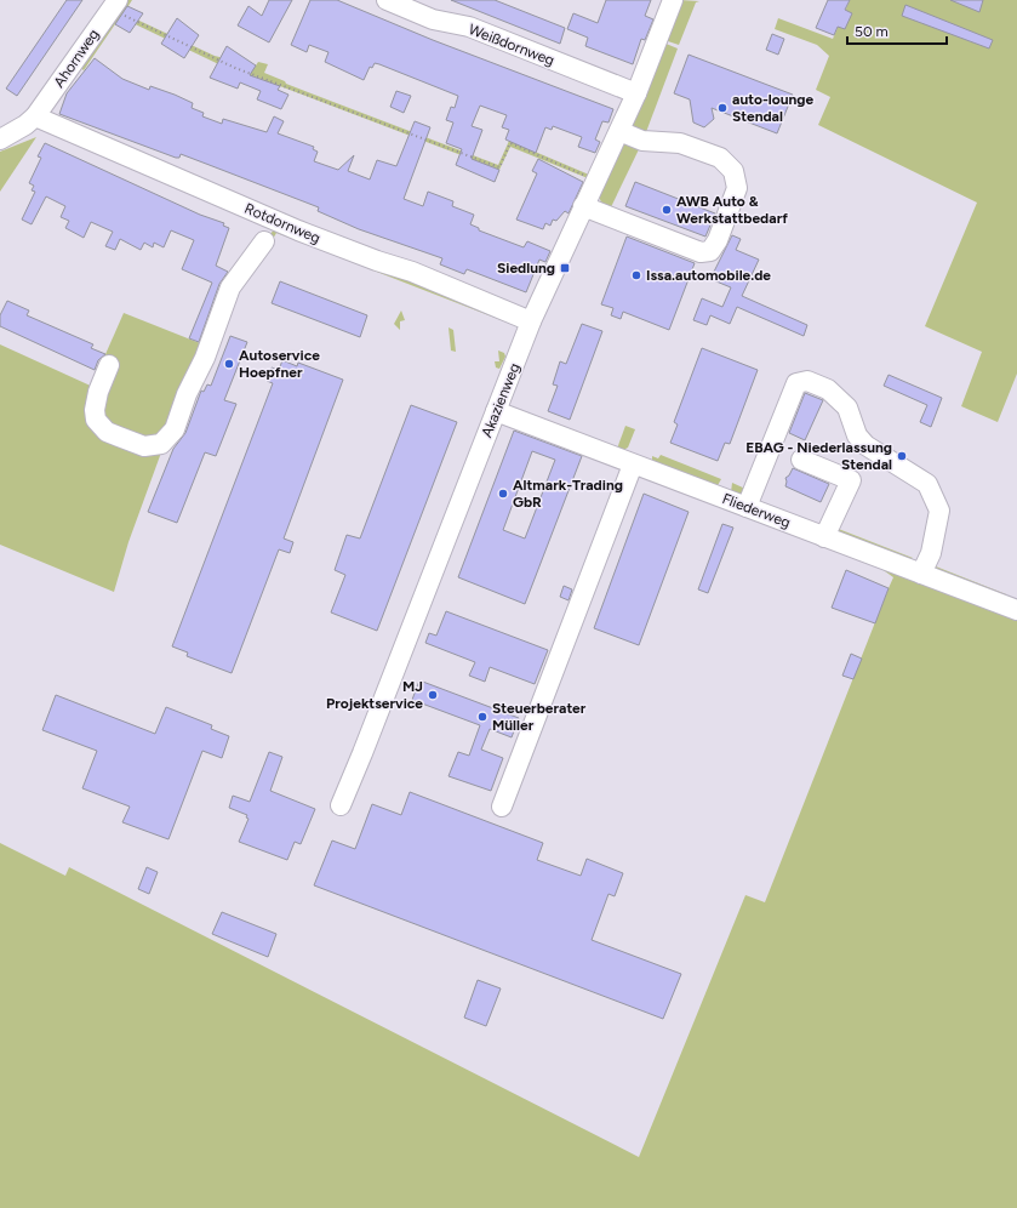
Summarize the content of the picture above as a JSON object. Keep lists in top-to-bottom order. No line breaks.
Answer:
{"streets":{"street":["Weißdornweg","Ahornweg","Rotdornweg","Akazienweg","Fliederweg"]},"crossings":[["Weißdornweg","Akazienweg"],["Ahornweg","Rotdornweg"],["Rotdornweg","Akazienweg"],["Akazienweg","Fliederweg"]],"places":{"other":["auto-lounge Stendal","AWB Auto & Werkstattbedarf","Issa.automobile.de","Autoservice Hoepfner","EBAG - Niederlassung Stendal","Altmark-Trading GbR","MJ Projektservice","Steuerberater Müller"],"transit":["Siedlung"]},"scale_bar":"50 m"}
